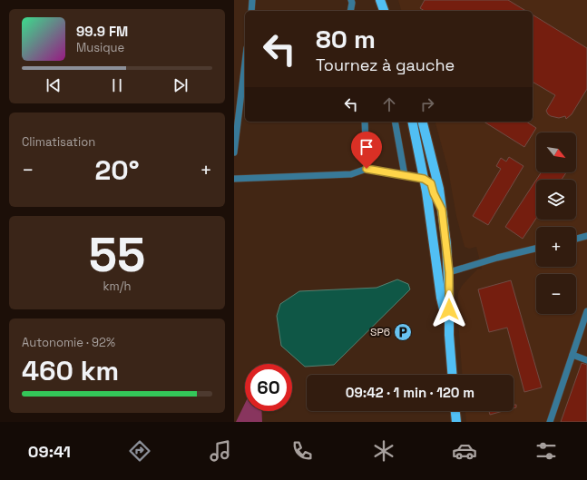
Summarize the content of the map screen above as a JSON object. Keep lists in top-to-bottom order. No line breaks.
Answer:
{"places":{"parking":["SP6"]},"north":"bottom right","page":{"turn":["80 m","Tournez à gauche"],"song":["99.9 FM","Musique"],"tile":["Climatisation",["55","km/h"],["Autonomie · 92%","460 km"]],"map_buttons":["+","−"],"heat":["−","20°","+"],"limit":"60","trip":"09:42 · 1 min · 120 m","tabs":"09:41"}}
